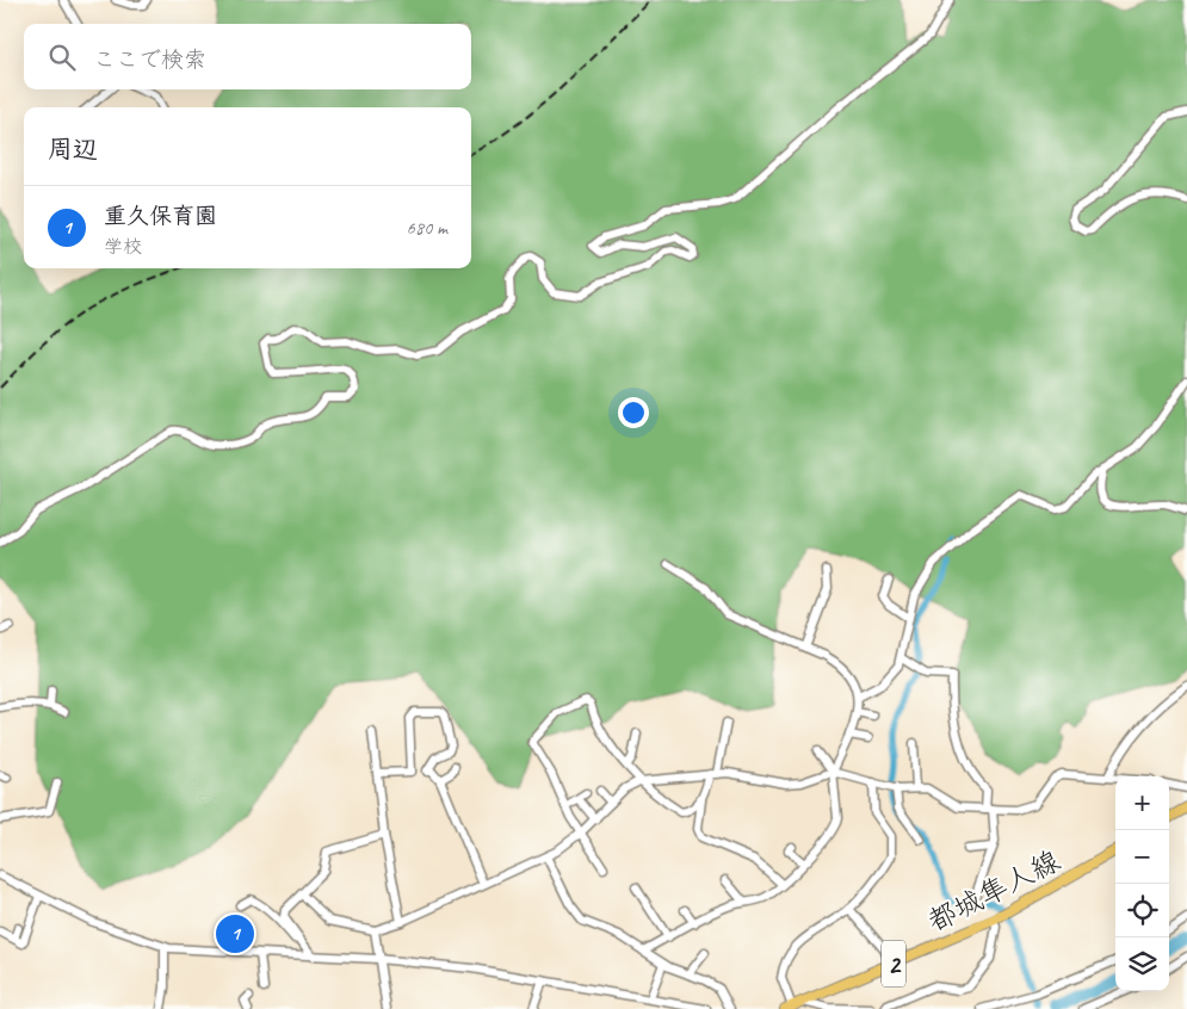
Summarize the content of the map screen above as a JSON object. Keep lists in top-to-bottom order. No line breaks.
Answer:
{"streets":{"main road":["都城隼人線","2"]},"page":{"search":"ここで検索","heading":"周辺","list":[{"mark":"1","name":"重久保育園","note":"学校","value":"680 m"}],"map_buttons":["+","−"],"pins":"1"}}
